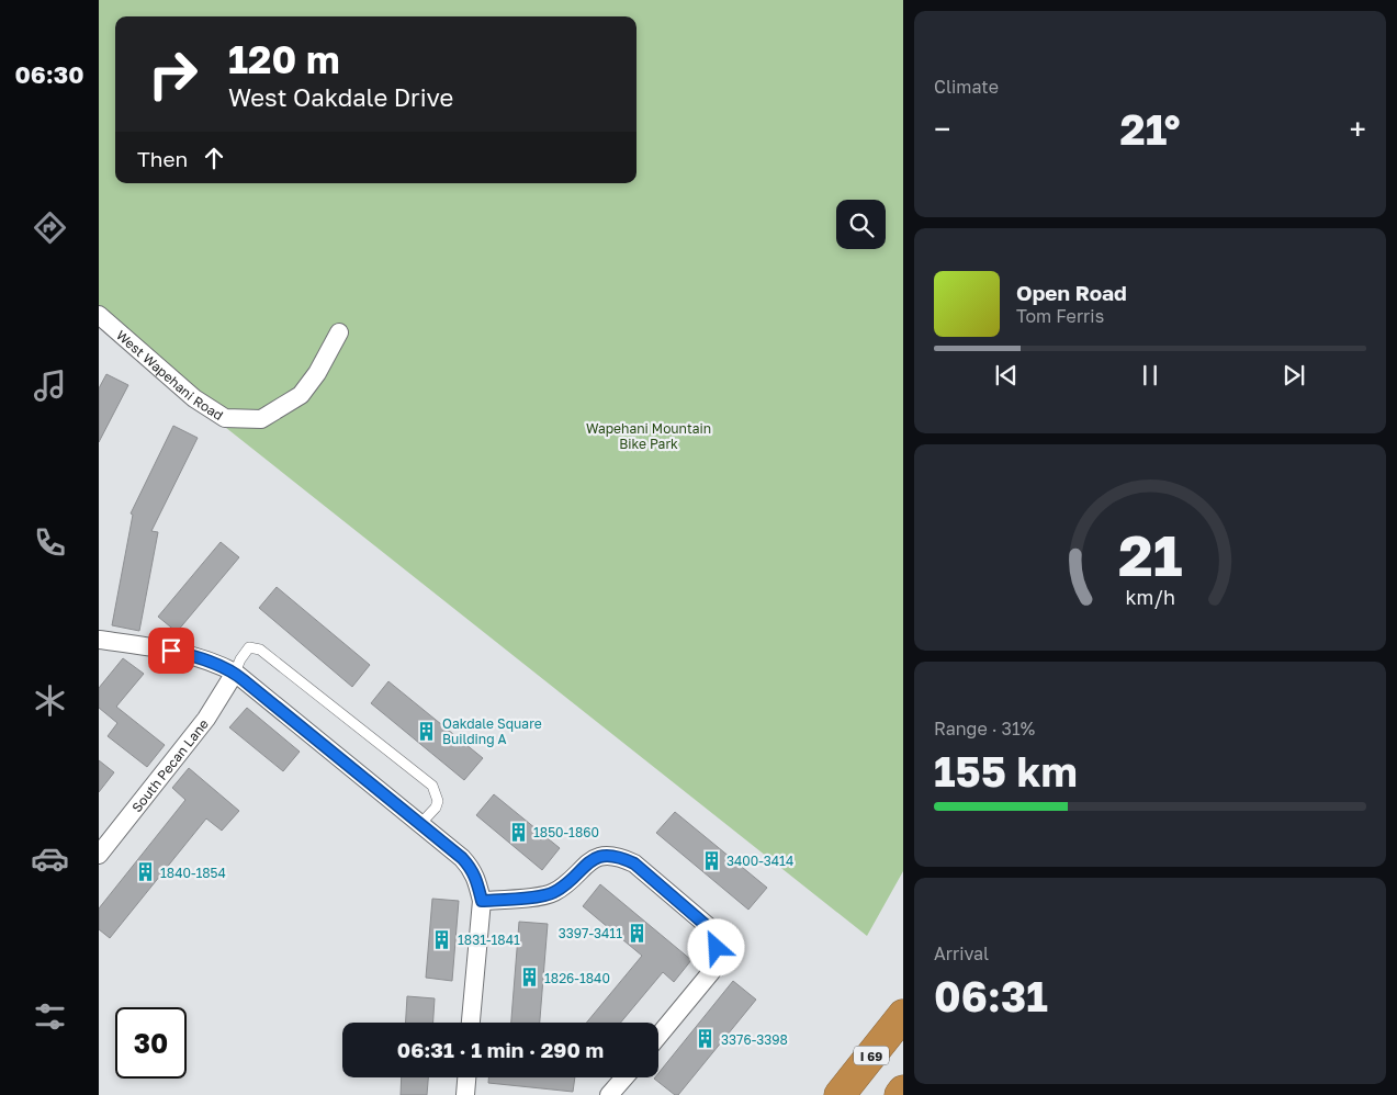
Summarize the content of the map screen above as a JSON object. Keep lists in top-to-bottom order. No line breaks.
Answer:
{"streets":{"highway":["I 69"],"street":["West Wapehani Road","South Pecan Lane"]},"parks":["Wapehani Mountain Bike Park"],"places":{"building":["Oakdale Square Building A","1850-1860","3400-3414","1840-1854","3397-3411","1831-1841","1826-1840","3376-3398"]},"page":{"tabs":"06:30","tile":["Climate",["Range · 31%","155 km"],["Arrival","06:31"]],"turn":["120 m","West Oakdale Drive"],"heat":["−","21°","+"],"then":"Then","song":["Open Road","Tom Ferris"],"limit":"30","trip":"06:31 · 1 min · 290 m","gauge":["21","km/h"]}}
